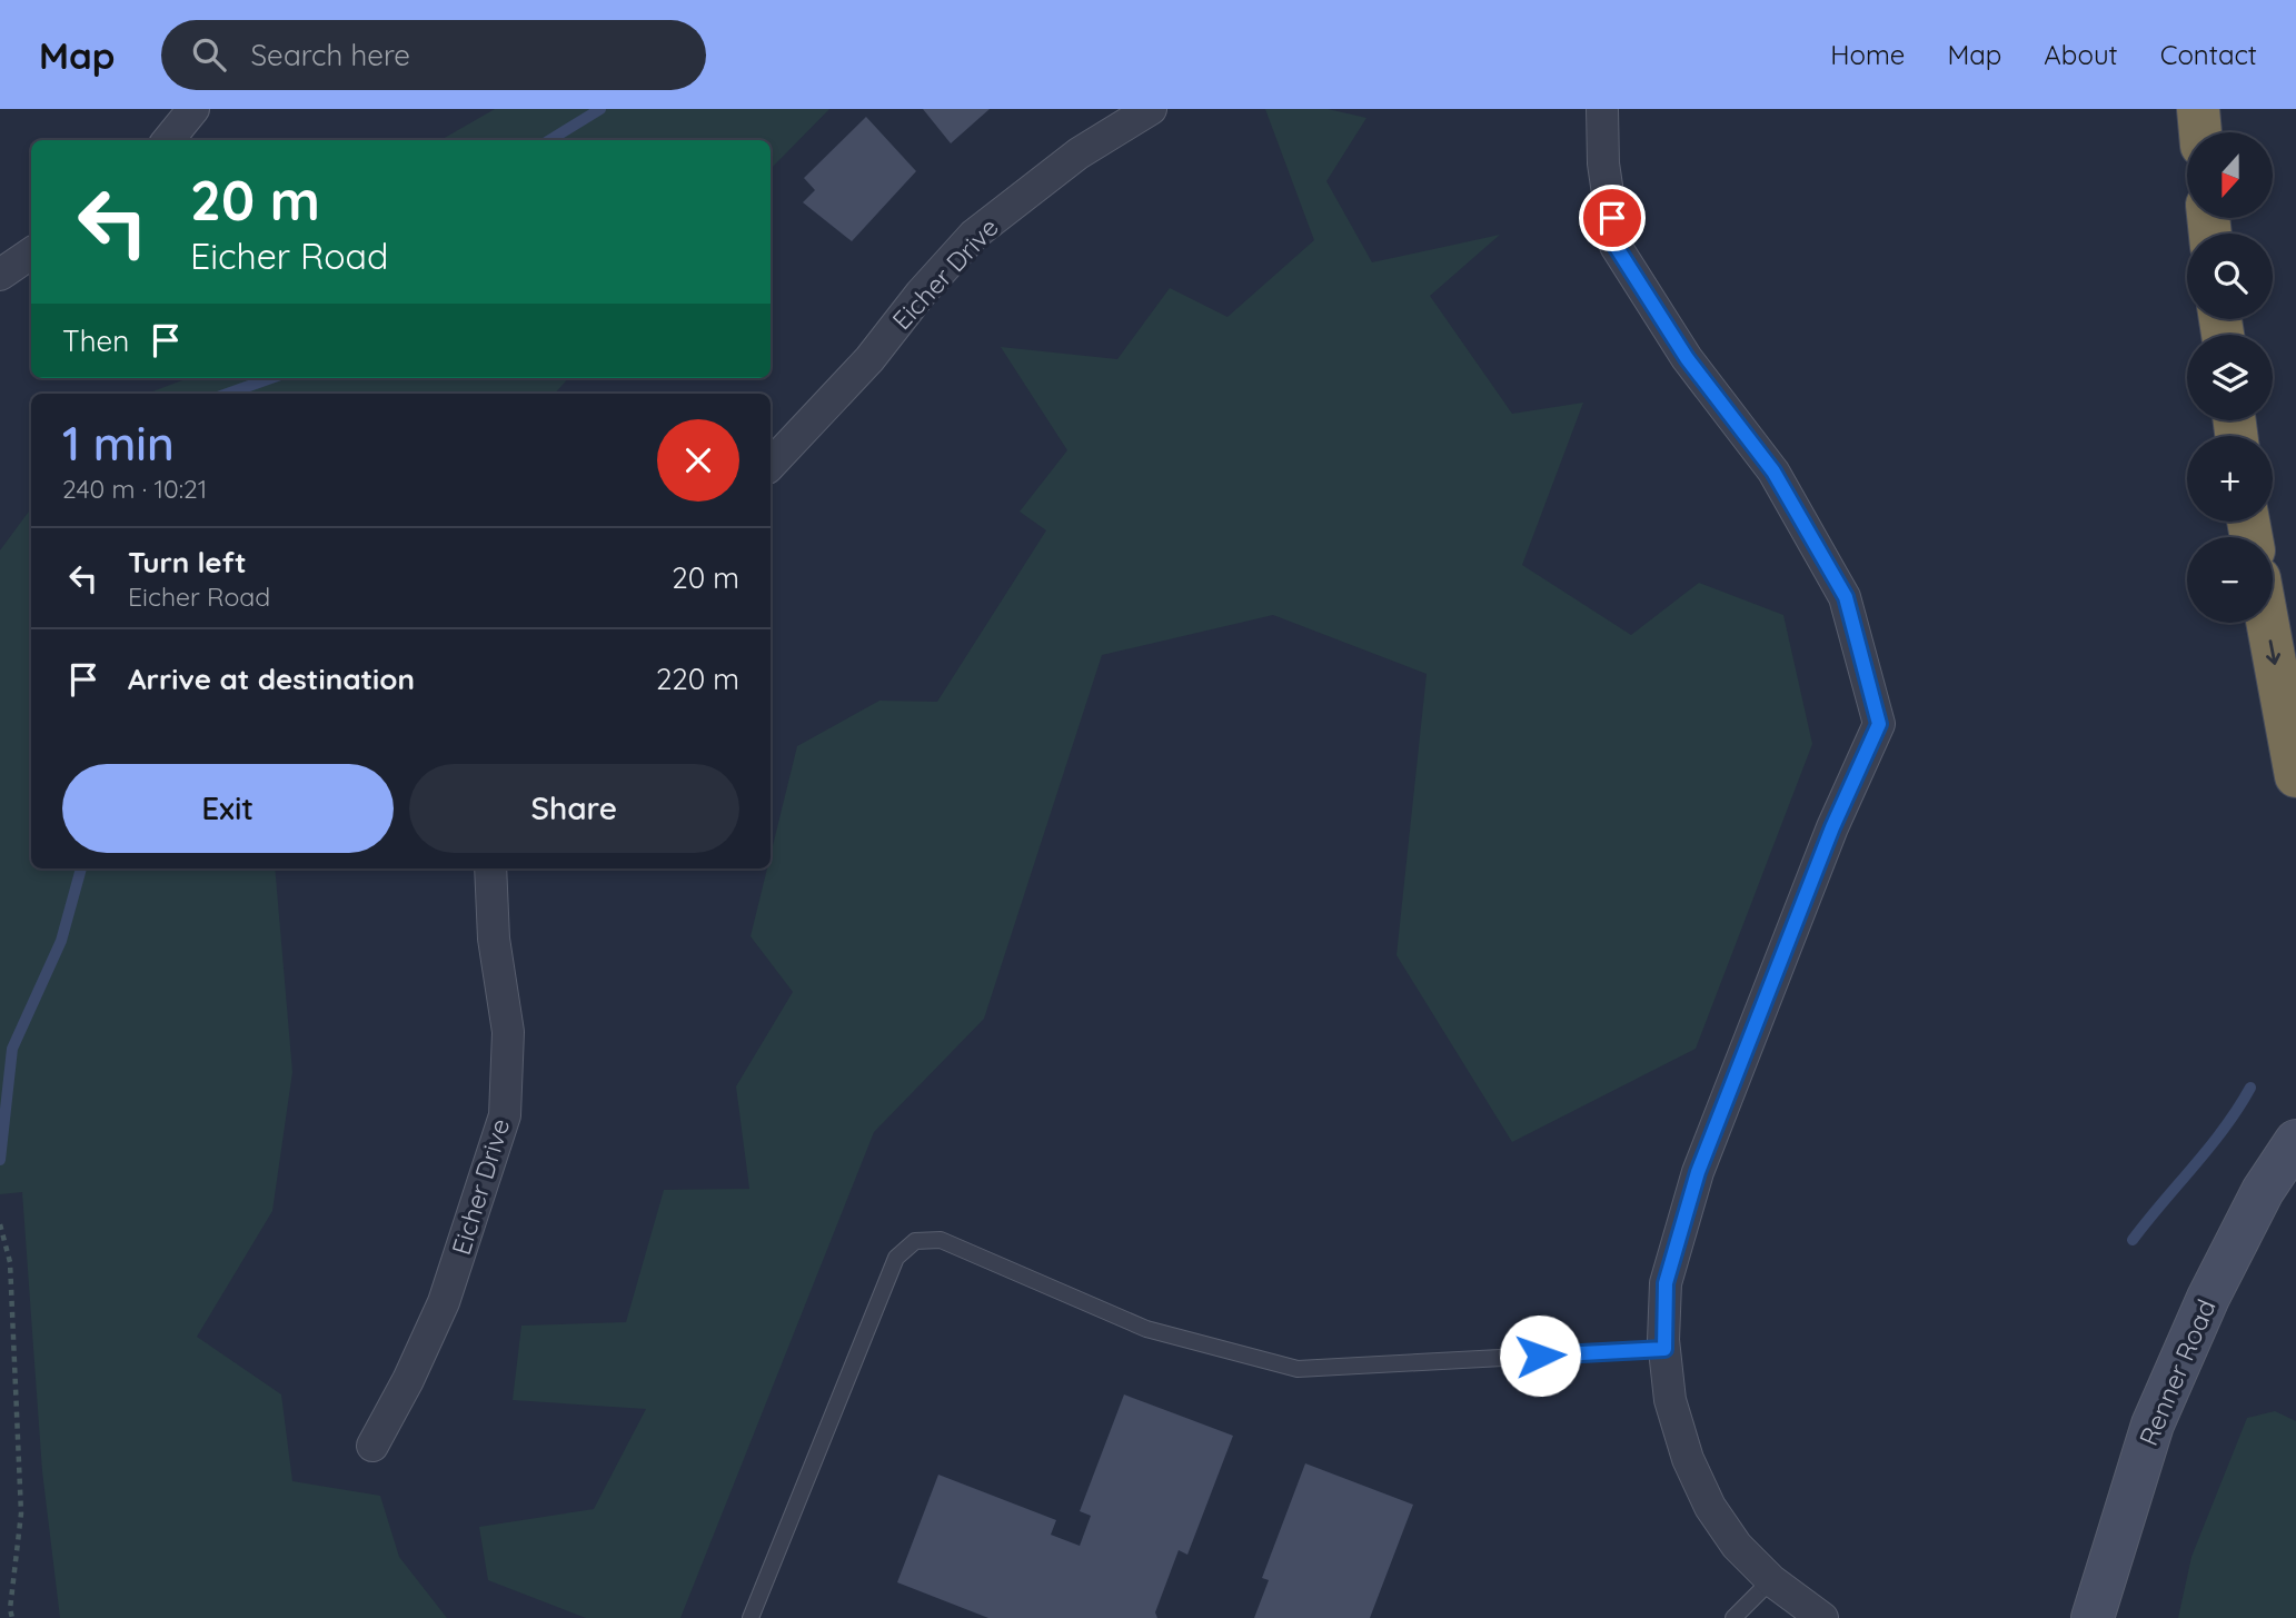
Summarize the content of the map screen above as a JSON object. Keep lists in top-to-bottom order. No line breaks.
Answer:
{"streets":{"main road":["Renner Road"],"street":["Eicher Drive"]},"north":"bottom","page":{"header":"Map","search":"Search here","nav":["Home","Map","About","Contact"],"map_buttons":["+","−"],"turn":["20 m","Eicher Road"],"then":"Then","heading":["1 min","240 m · 10:21"],"list":[{"name":"Turn left","note":"Eicher Road","value":"20 m"},{"name":"Arrive at destination","value":"220 m"}],"buttons":["Exit","Share"]}}
